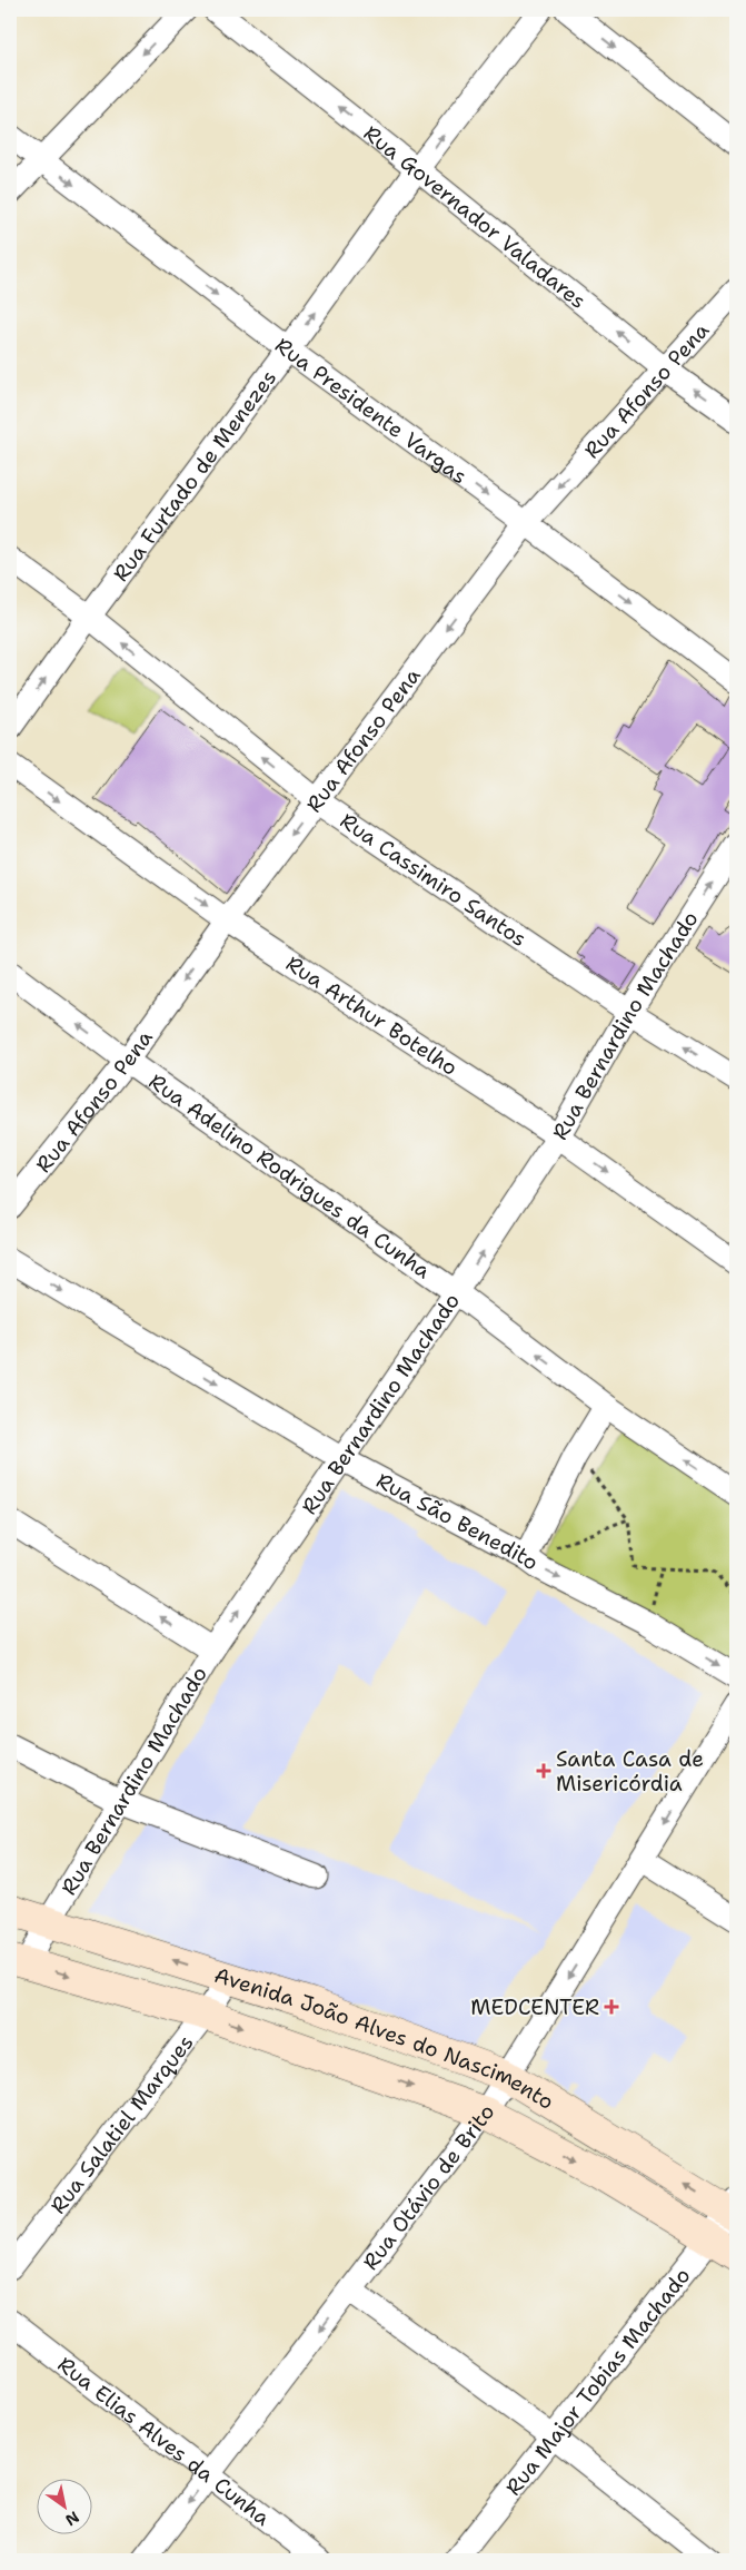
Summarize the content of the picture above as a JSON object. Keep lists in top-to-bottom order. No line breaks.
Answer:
{"streets":{"main road":["Avenida João Alves do Nascimento"],"street":["Rua Governador Valadares","Rua Afonso Pena","Rua Presidente Vargas","Rua Furtado de Menezes","Rua Cassimiro Santos","Rua Arthur Botelho","Rua Bernardino Machado","Rua Adelino Rodrigues da Cunha","Rua São Benedito","Rua Salatiel Marques","Rua Otávio de Brito","Rua Major Tobias Machado","Rua Elias Alves da Cunha"]},"crossings":[["Rua Governador Valadares","Rua Afonso Pena"],["Rua Governador Valadares","Rua Furtado de Menezes"],["Rua Afonso Pena","Rua Presidente Vargas"],["Rua Afonso Pena","Rua Cassimiro Santos"],["Rua Afonso Pena","Rua Arthur Botelho"],["Rua Afonso Pena","Rua Adelino Rodrigues da Cunha"],["Rua Presidente Vargas","Rua Furtado de Menezes"],["Rua Furtado de Menezes","Rua Cassimiro Santos"],["Rua Cassimiro Santos","Rua Bernardino Machado"],["Rua Arthur Botelho","Rua Bernardino Machado"],["Rua Bernardino Machado","Rua Adelino Rodrigues da Cunha"],["Rua Bernardino Machado","Rua São Benedito"],["Rua Bernardino Machado","Avenida João Alves do Nascimento"],["Avenida João Alves do Nascimento","Rua Salatiel Marques"],["Avenida João Alves do Nascimento","Rua Otávio de Brito"],["Avenida João Alves do Nascimento","Rua Major Tobias Machado"],["Rua Otávio de Brito","Rua Elias Alves da Cunha"]],"one_way":["Rua Governador Valadares","Rua Afonso Pena","Rua Presidente Vargas","Rua Furtado de Menezes","Rua Cassimiro Santos","Rua Arthur Botelho","Rua Bernardino Machado","Rua Adelino Rodrigues da Cunha","Rua São Benedito","Rua Otávio de Brito"],"places":{"health":["Santa Casa de Misericórdia","MEDCENTER"]},"north":"bottom right"}
